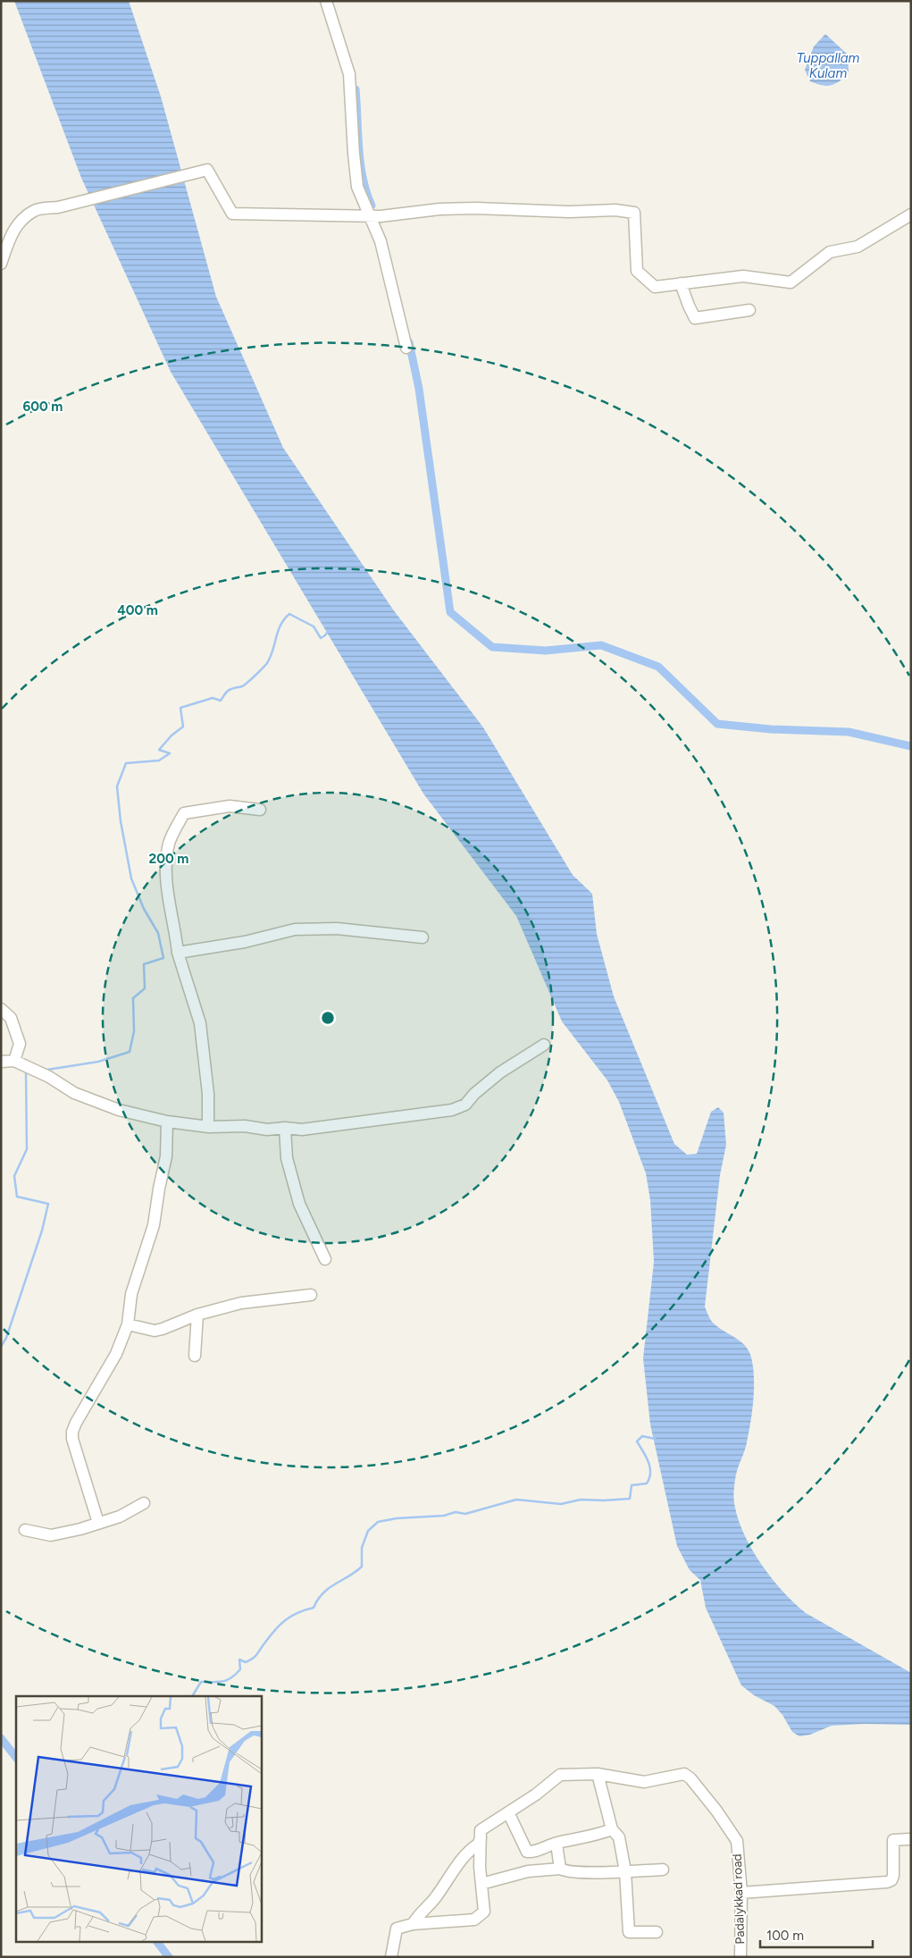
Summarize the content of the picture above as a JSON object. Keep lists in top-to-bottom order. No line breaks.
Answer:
{"streets":{"street":["Padalykkad road"]},"water":["Tuppallam Kulam"],"scale_bar":"100 m","rings":["600 m","400 m","200 m"]}
